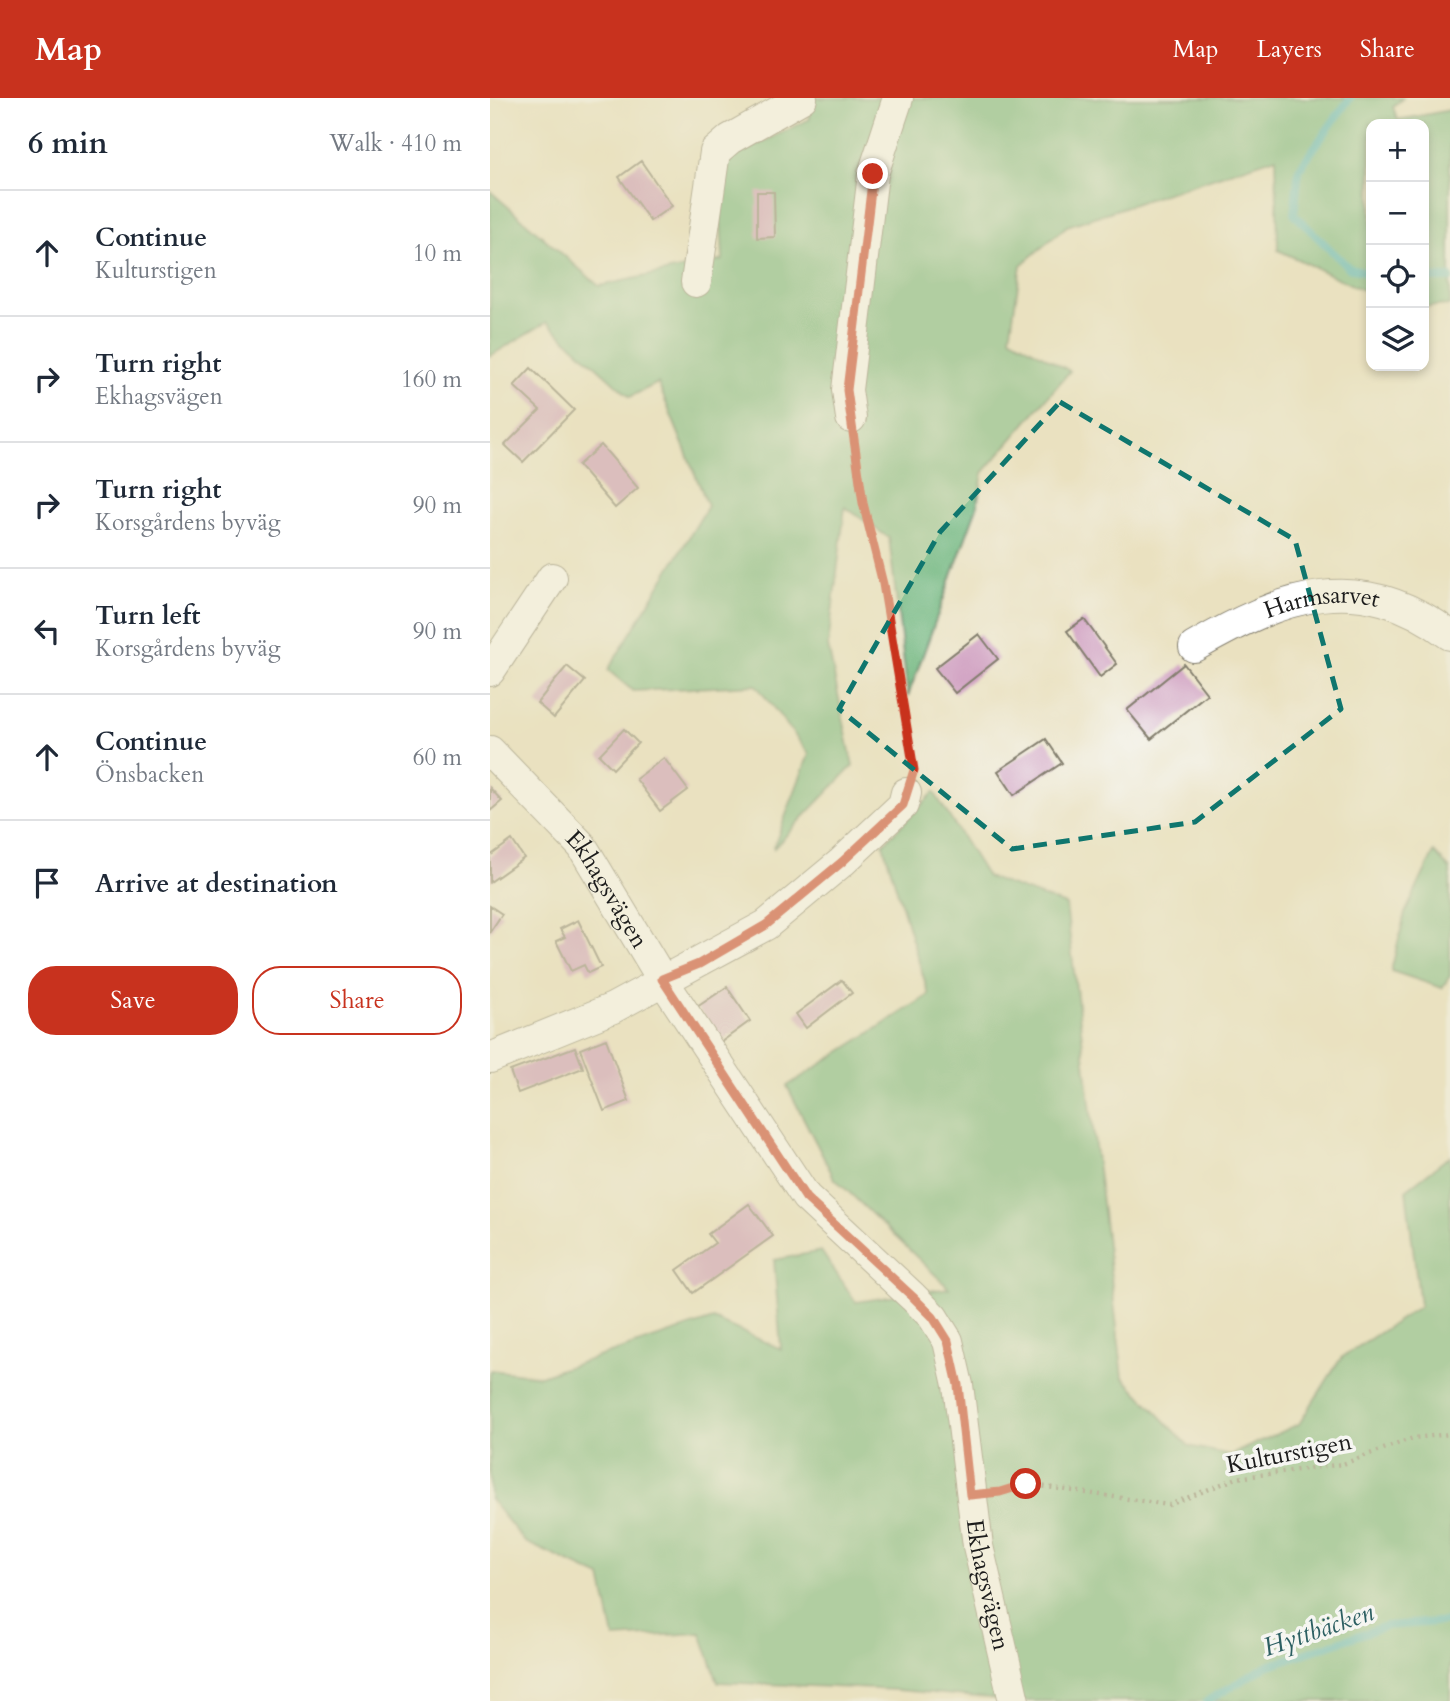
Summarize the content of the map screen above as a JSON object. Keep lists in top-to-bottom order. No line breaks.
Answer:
{"streets":{"street":["Harmsarvet","Ekhagsvägen"],"path":["Kulturstigen"]},"crossings":[["Ekhagsvägen","Kulturstigen"]],"water":["Hyttbäcken"],"page":{"header":"Map","nav":["Map","Layers","Share"],"heading":["6 min","Walk · 410 m"],"map_buttons":["+","−"],"list":[["Continue","Kulturstigen","10 m"],["Turn right","Ekhagsvägen","160 m"],["Turn right","Korsgårdens byväg","90 m"],["Turn left","Korsgårdens byväg","90 m"],["Continue","Önsbacken","60 m"],"Arrive at destination"],"buttons":["Save","Share"]}}
